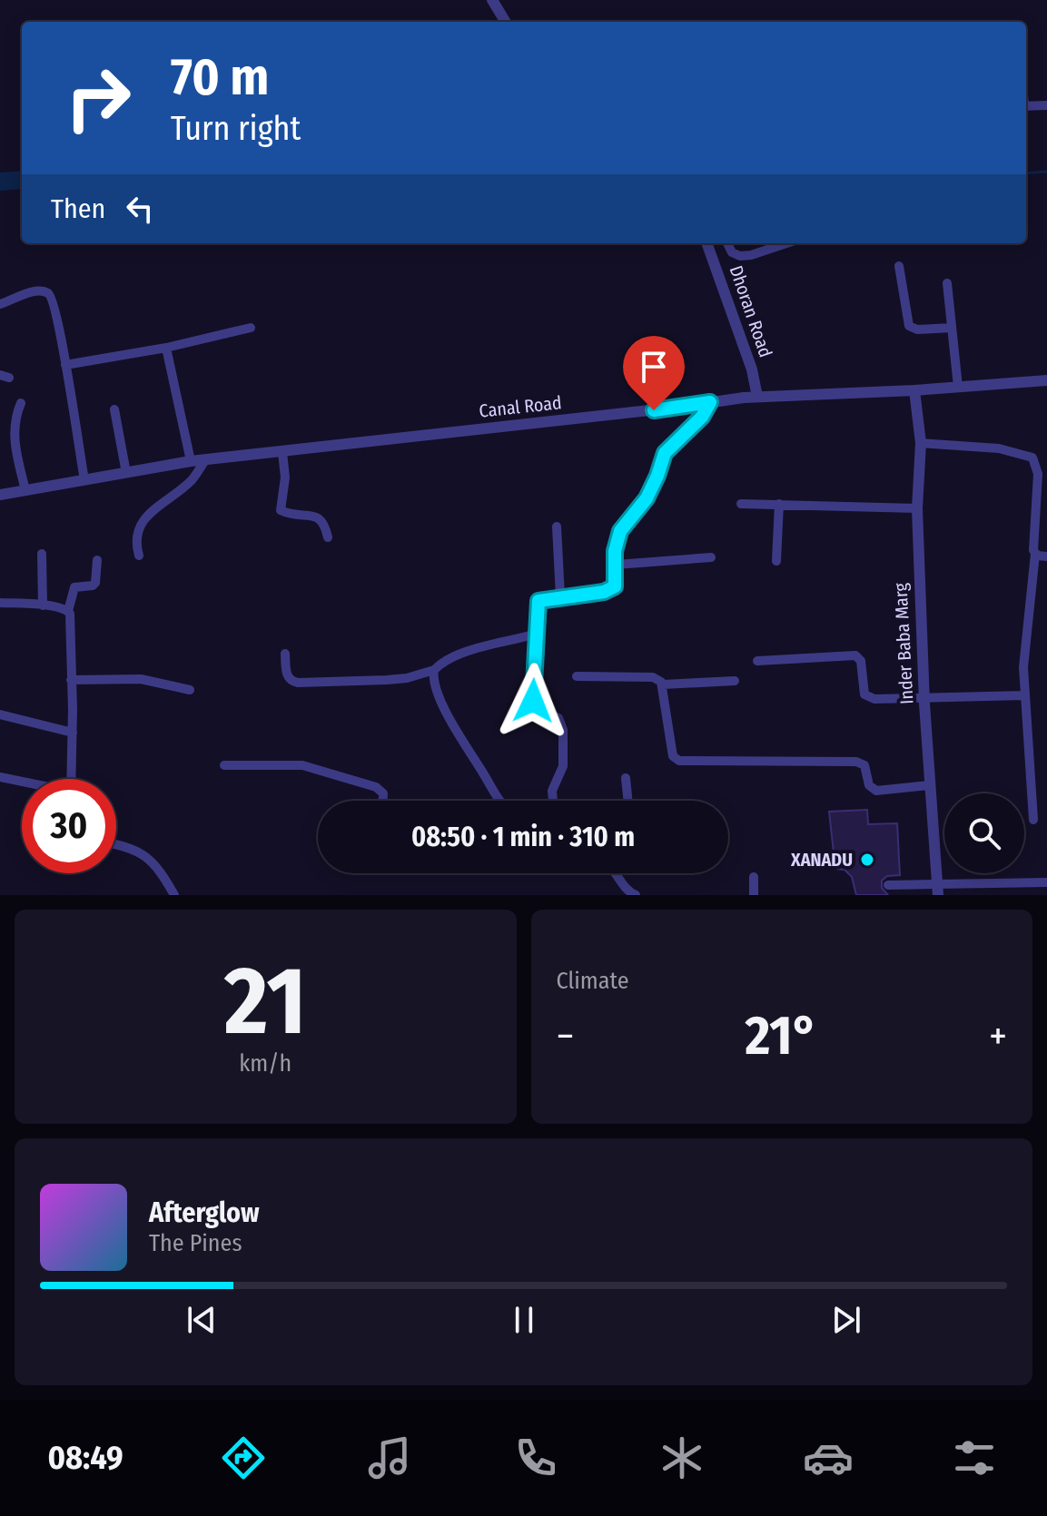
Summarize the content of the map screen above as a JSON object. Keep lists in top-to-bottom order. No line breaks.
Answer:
{"streets":{"street":["Dhoran Road","Canal Road","Inder Baba Marg"]},"crossings":[["Dhoran Road","Canal Road"],["Canal Road","Inder Baba Marg"]],"places":["XANADU"],"page":{"turn":["70 m","Turn right"],"then":"Then","limit":"30","trip":"08:50 · 1 min · 310 m","tile":[["21","km/h"],"Climate"],"heat":["−","21°","+"],"song":["Afterglow","The Pines"],"tabs":"08:49"}}
